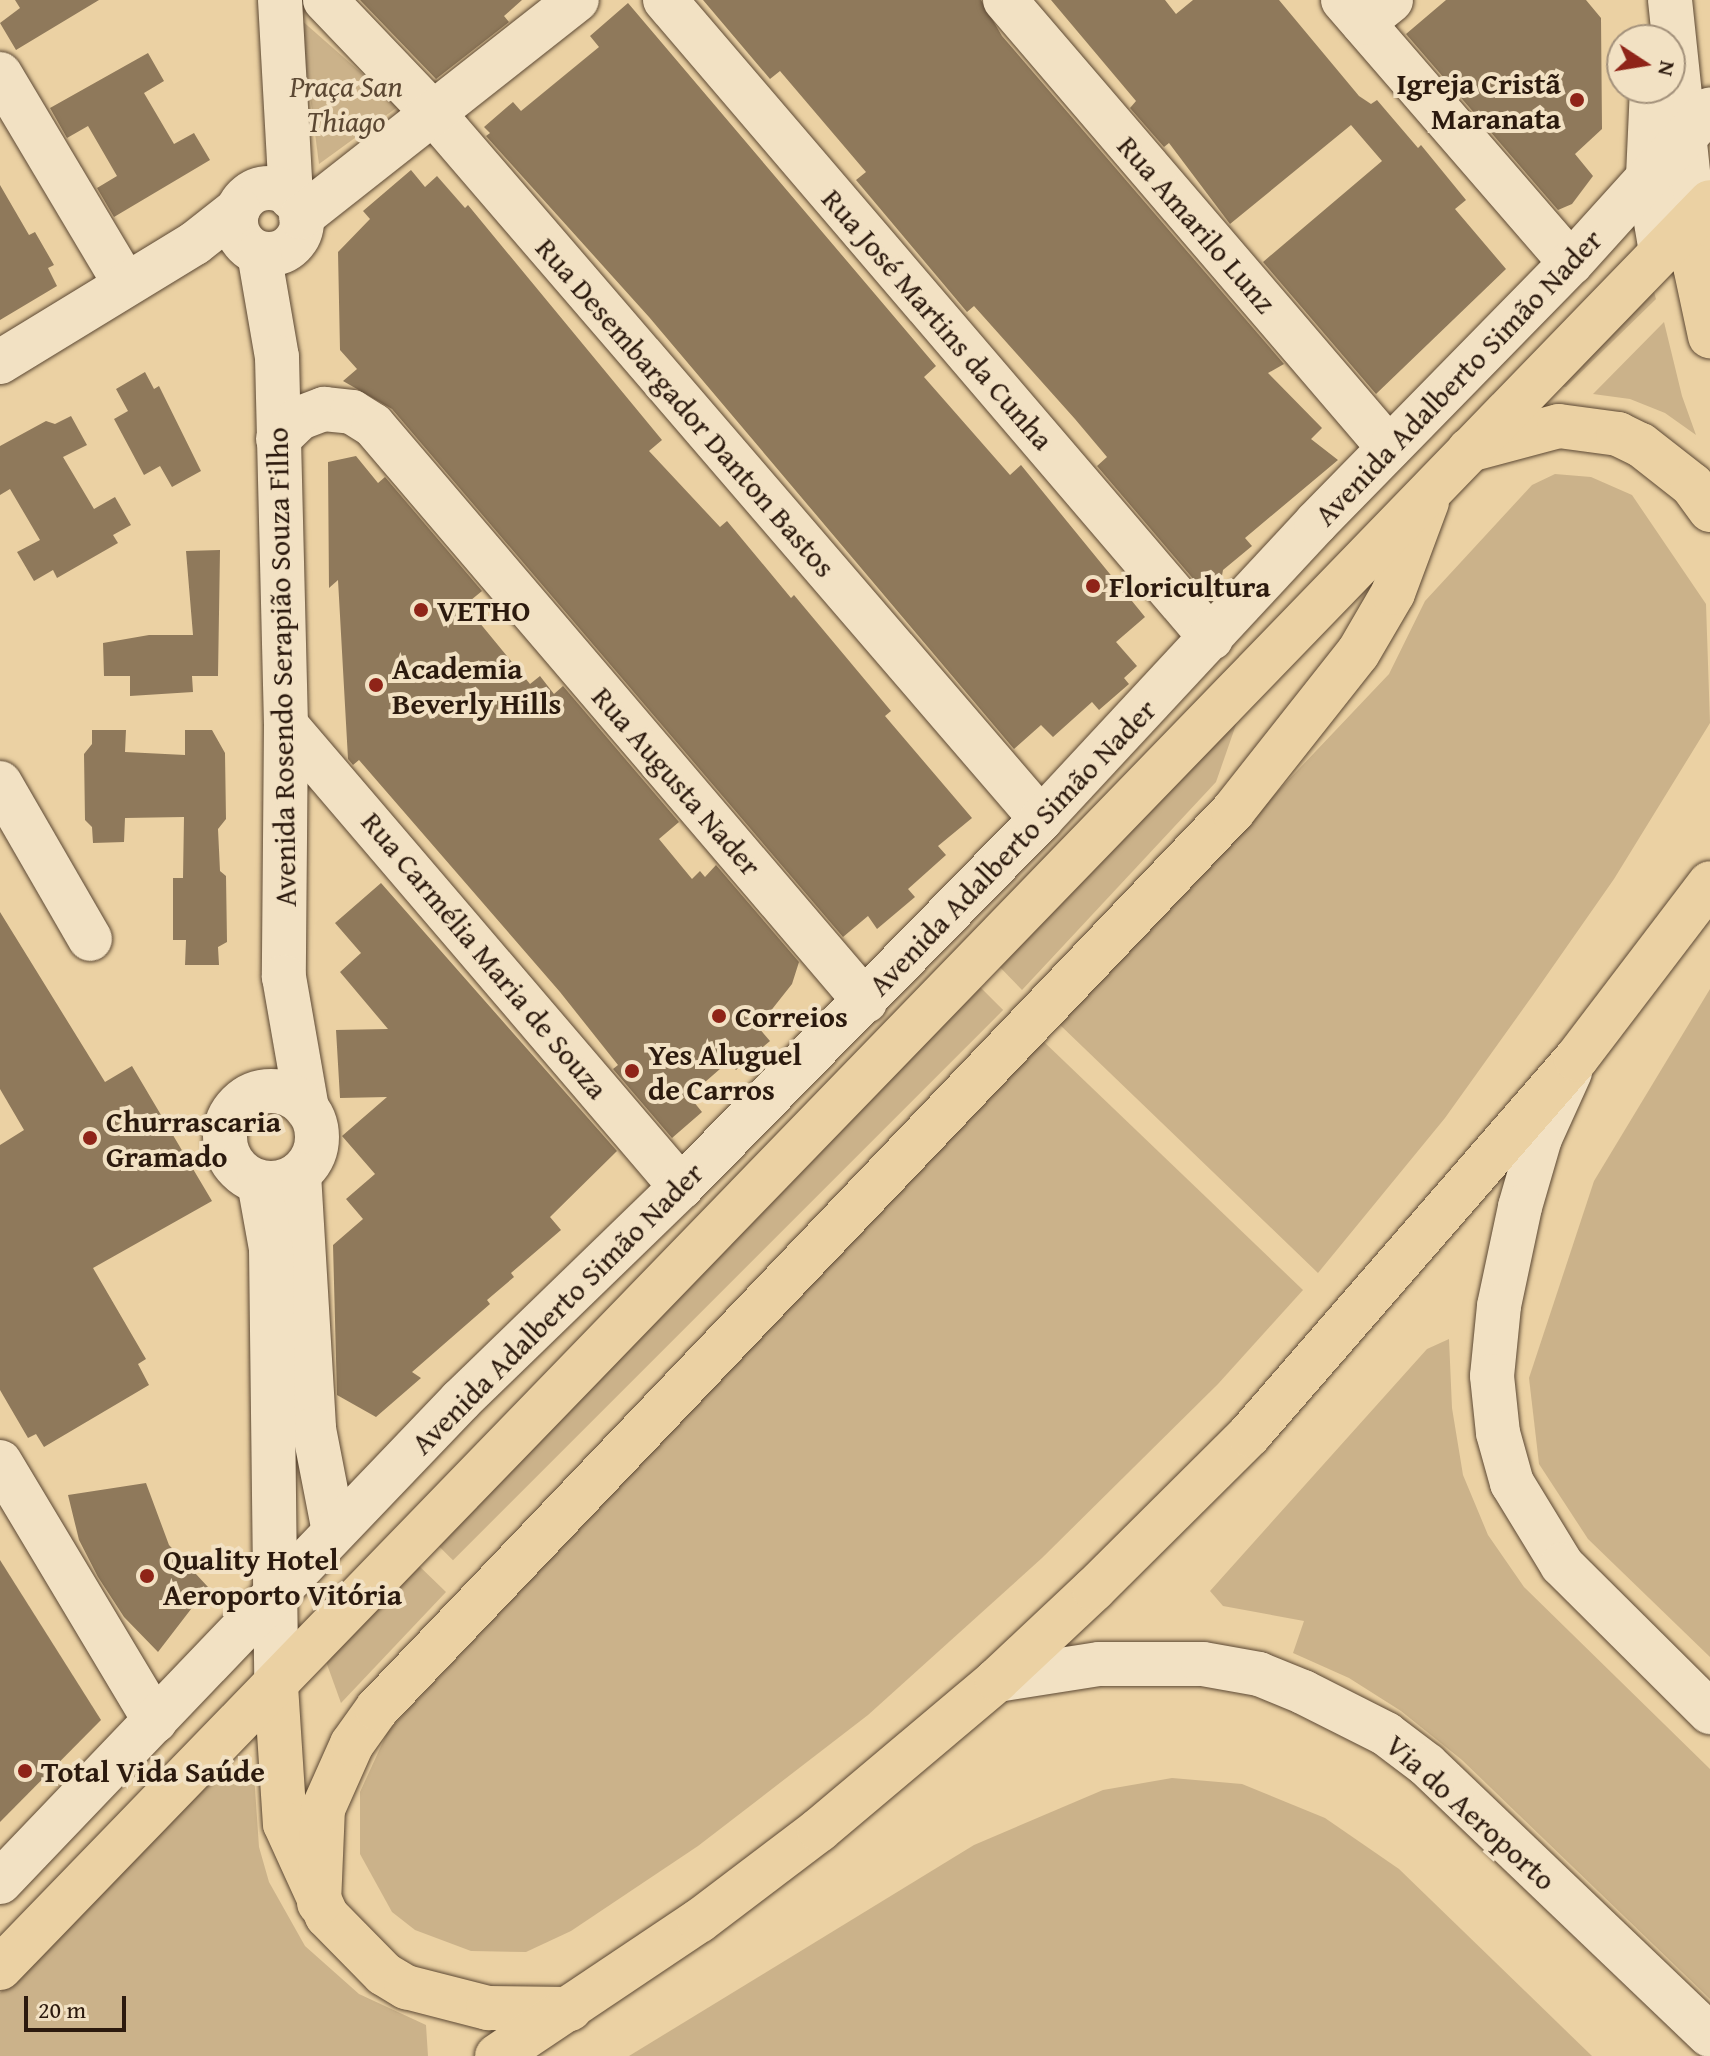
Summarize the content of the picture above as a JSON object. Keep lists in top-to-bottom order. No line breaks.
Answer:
{"streets":{"main road":["Avenida Adalberto Simão Nader"],"street":["Rua Amarilo Lunz","Rua José Martins da Cunha","Rua Desembargador Danton Bastos","Avenida Rosendo Serapião Souza Filho","Rua Augusta Nader","Rua Carmélia Maria de Souza","Via do Aeroporto"]},"crossings":[["Rua Amarilo Lunz","Avenida Adalberto Simão Nader"],["Rua José Martins da Cunha","Avenida Adalberto Simão Nader"],["Avenida Adalberto Simão Nader","Rua Desembargador Danton Bastos"],["Avenida Adalberto Simão Nader","Rua Augusta Nader"],["Avenida Adalberto Simão Nader","Rua Carmélia Maria de Souza"],["Avenida Rosendo Serapião Souza Filho","Rua Augusta Nader"],["Avenida Rosendo Serapião Souza Filho","Rua Carmélia Maria de Souza"]],"parks":["Praça San Thiago"],"places":["Igreja Cristã Maranata","Floricultura","VETHO","Academia Beverly Hills","Correios","Yes Aluguel de Carros","Churrascaria Gramado","Quality Hotel Aeroporto Vitória","Total Vida Saúde"],"scale_bar":"20 m","north":"right"}
